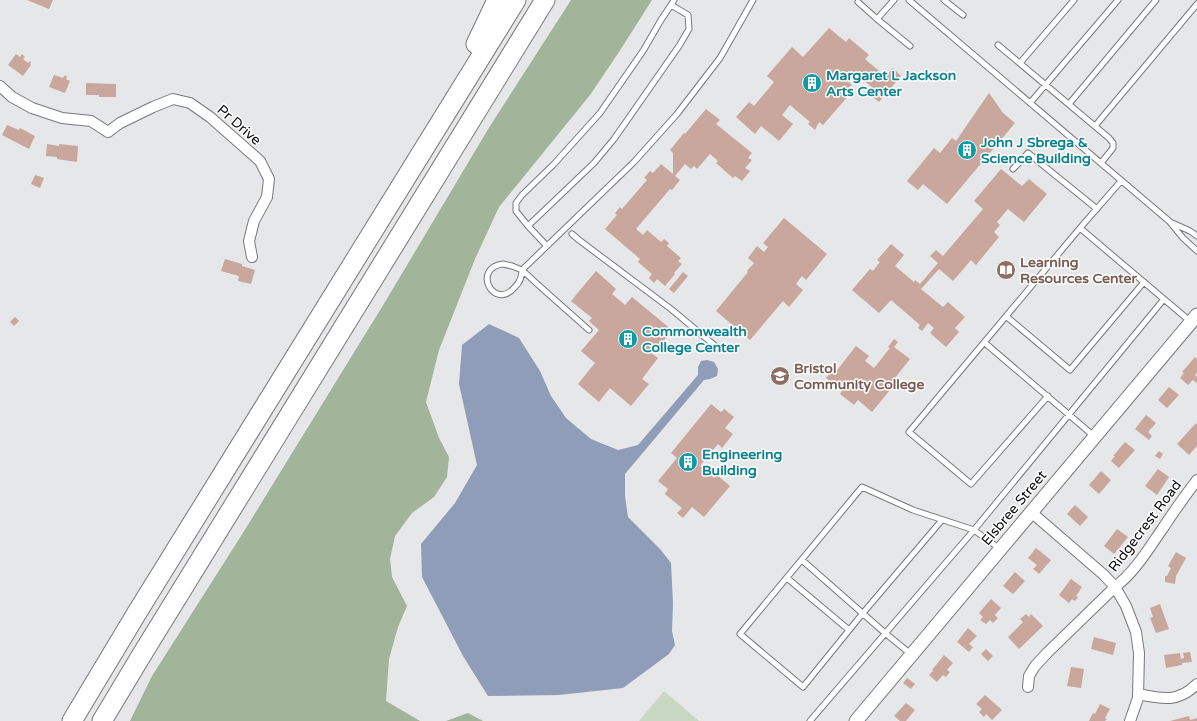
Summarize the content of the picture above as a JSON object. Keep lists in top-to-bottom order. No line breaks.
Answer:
{"streets":{"street":["Pr Drive","Elsbree Street","Ridgecrest Road"]},"places":{"building":["Margaret L Jackson Arts Center","John J Sbrega & Science Building","Commonwealth College Center","Engineering Building"],"library":["Learning Resources Center"],"school or university":["Bristol Community College"]}}
